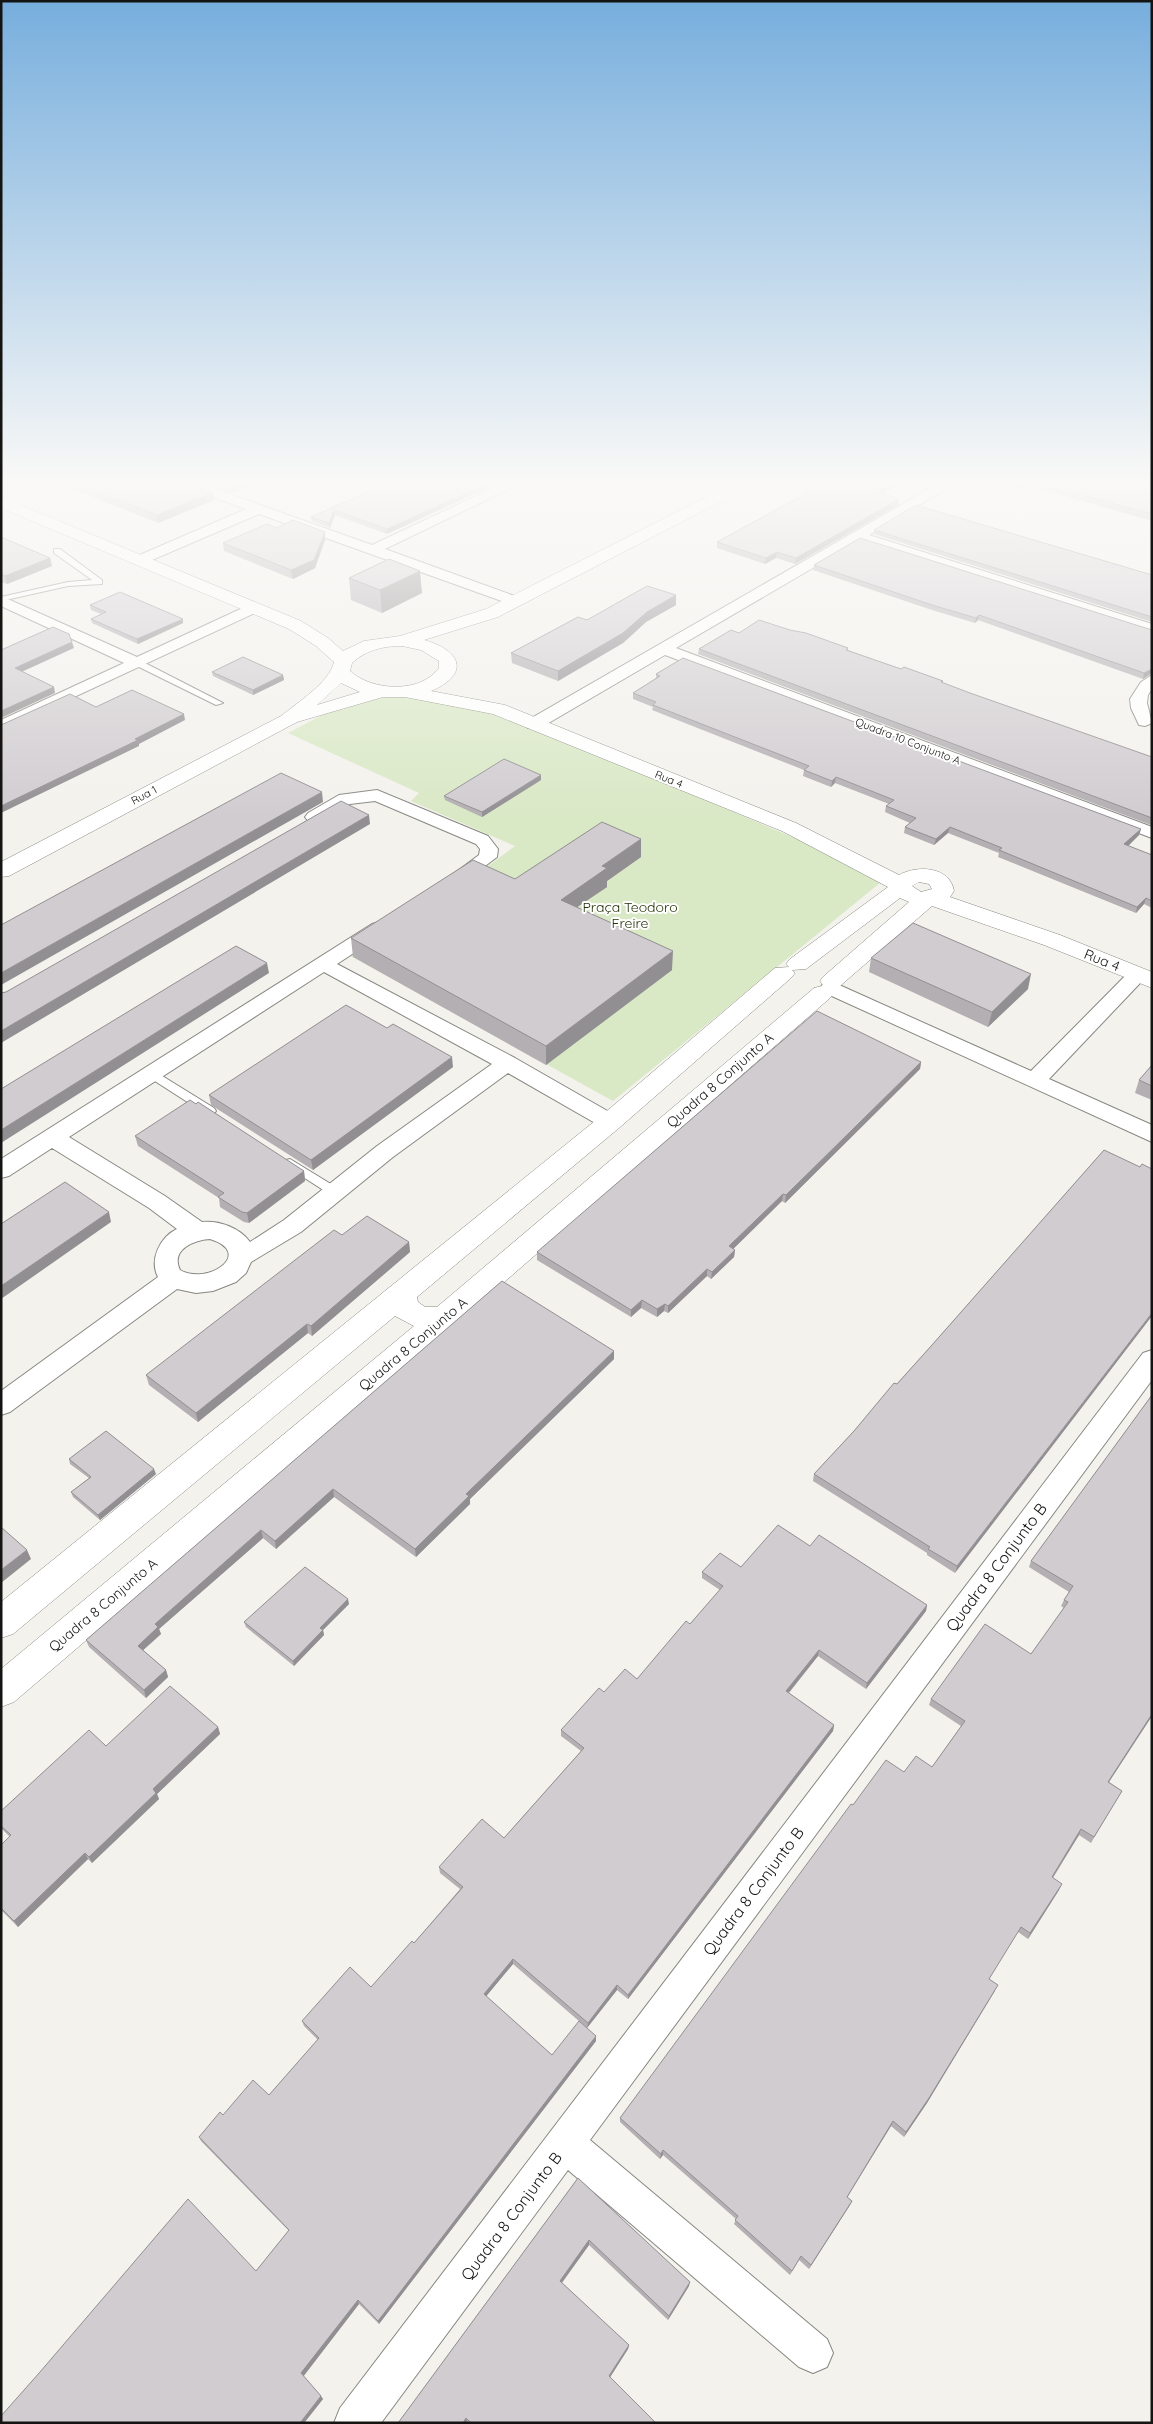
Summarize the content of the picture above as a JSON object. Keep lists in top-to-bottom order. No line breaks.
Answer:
{"streets":{"street":["Quadra 10 Conjunto A","Rua 4","Rua 1","Quadra 8 Conjunto A","Quadra 8 Conjunto B"]},"crossings":[["Rua 4","Quadra 8 Conjunto A"]],"parks":["Praça Teodoro Freire"]}
